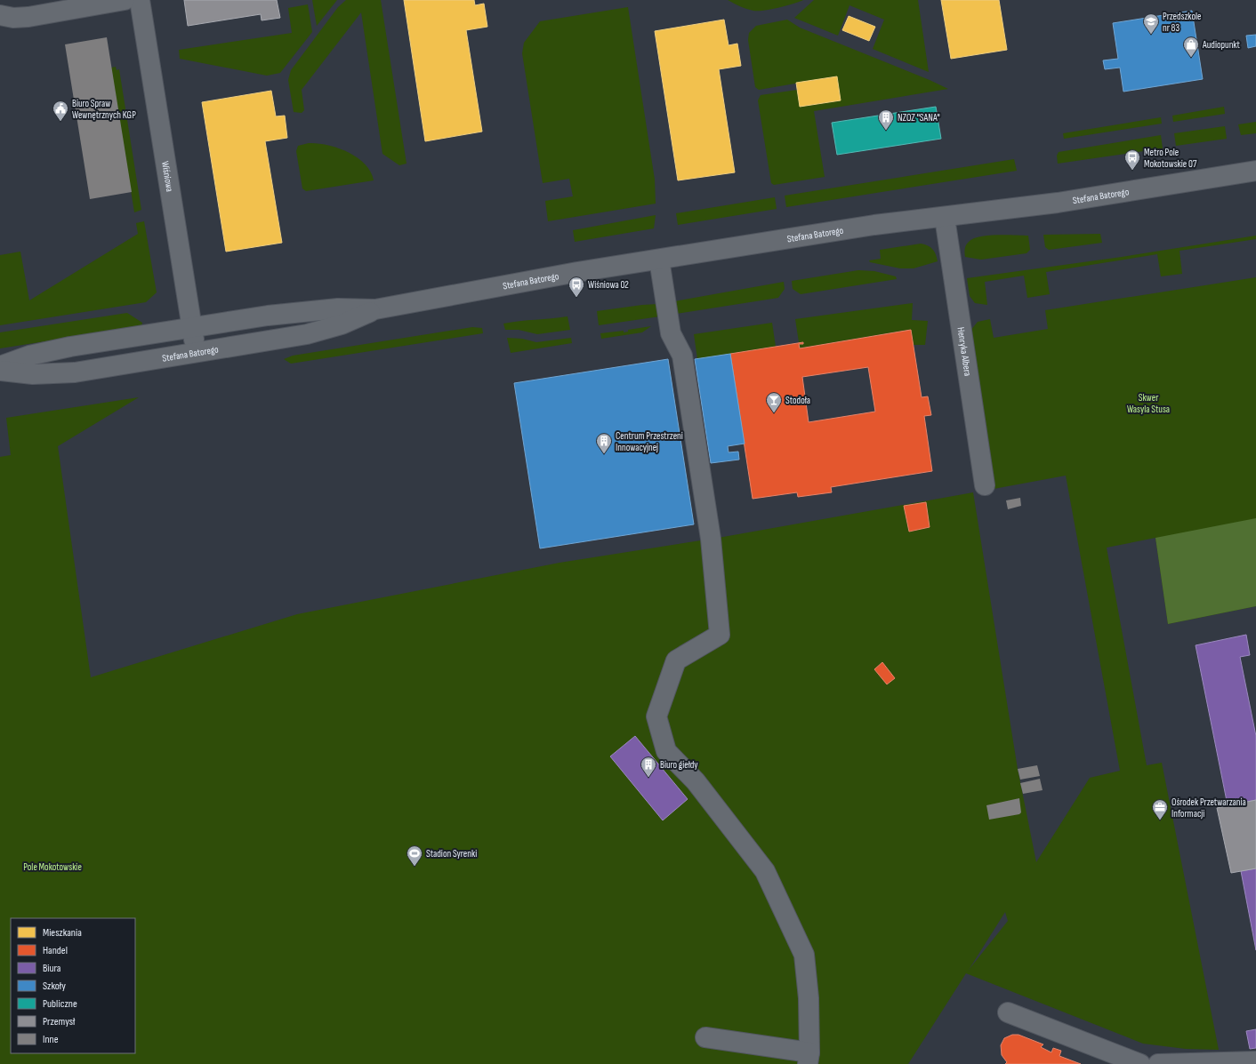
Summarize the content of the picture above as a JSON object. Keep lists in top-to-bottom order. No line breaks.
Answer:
{"streets":{"street":["Wiśniowa","Stefana Batorego","Henryka Albera"]},"crossings":[["Wiśniowa","Stefana Batorego"],["Stefana Batorego","Henryka Albera"]],"parks":["Skwer Wasyla Stusa","Pole Mokotowskie"],"places":{"school or university":["Przedszkole nr 83"],"shop":["Audiopunkt"],"public building":["Biuro Spraw Wewnętrznych KGP"],"building":["NZOZ \"SANA\"","Centrum Przestrzeni Innowacyjnej","Biuro giełdy"],"bus stop":["Metro Pole Mokotowskie 07","Wiśniowa 02"],"bar":["Stodoła"],"office":["Ośrodek Przetwarzania Informacji"],"sports":["Stadion Syrenki"]},"legend":["Mieszkania","Handel","Biura","Szkoły","Publiczne","Przemysł","Inne"]}
